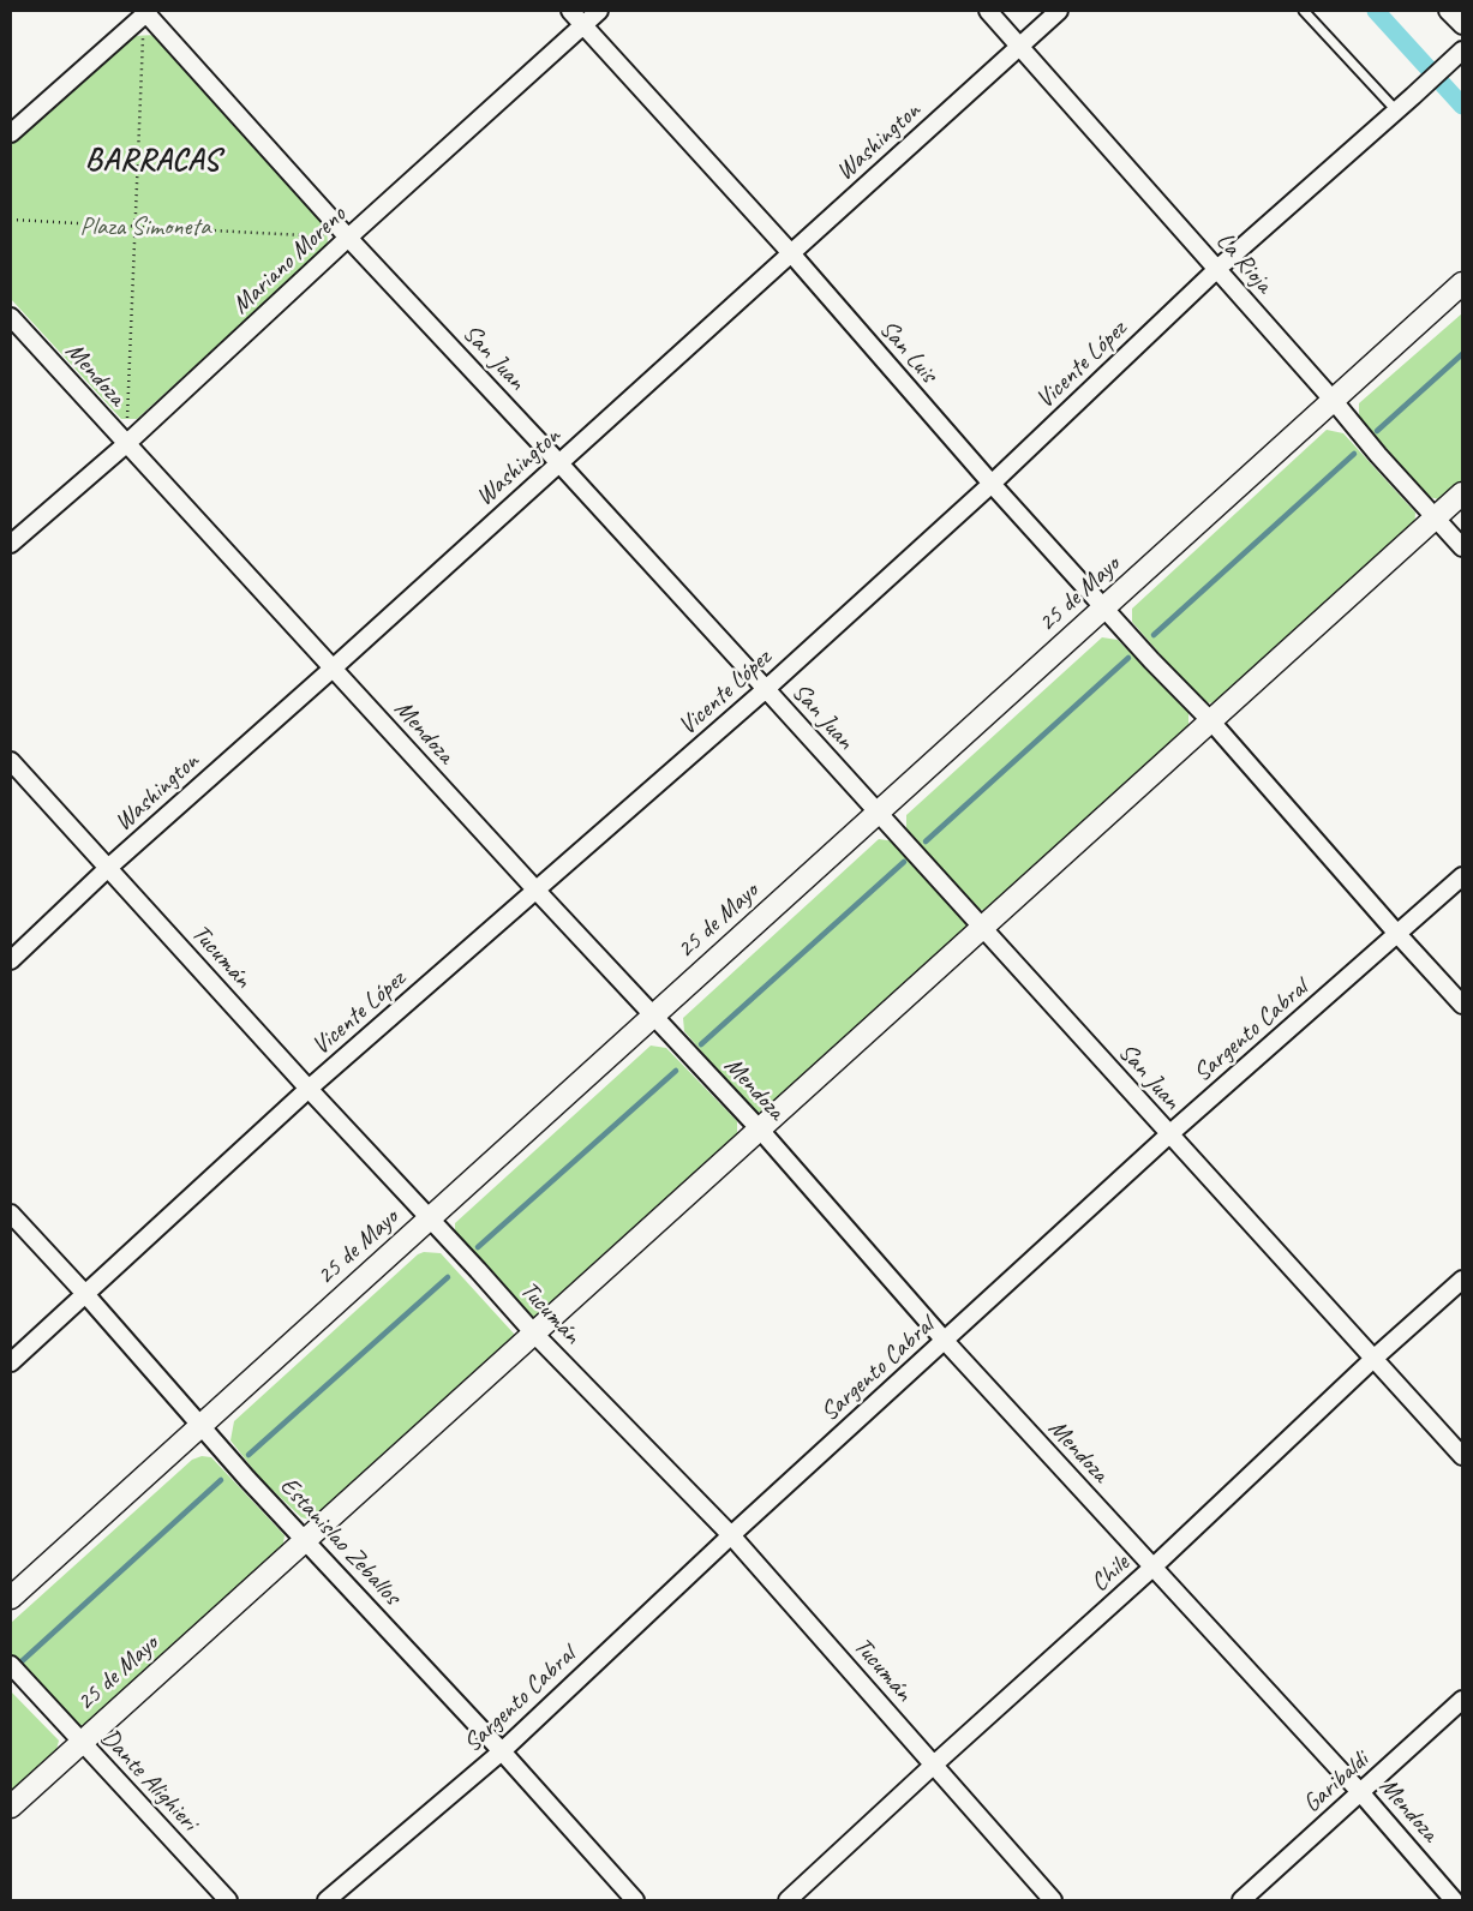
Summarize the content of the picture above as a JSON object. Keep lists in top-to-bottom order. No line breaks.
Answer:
{"streets":{"street":["Washington","Mariano Moreno","La Rioja","San Luis","San Juan","Vicente López","Mendoza","25 de Mayo","Tucumán","Sargento Cabral","Estanislao Zeballos","Chile","Dante Alighieri","Garibaldi"]},"crossings":[["Washington","La Rioja"],["Washington","San Luis"],["Washington","San Juan"],["Washington","Mendoza"],["Washington","Tucumán"],["Mariano Moreno","San Luis"],["Mariano Moreno","San Juan"],["Mariano Moreno","Mendoza"],["La Rioja","Vicente López"],["La Rioja","25 de Mayo"],["San Luis","Vicente López"],["San Luis","25 de Mayo"],["San Luis","Sargento Cabral"],["San Juan","Vicente López"],["San Juan","25 de Mayo"],["San Juan","Sargento Cabral"],["San Juan","Chile"],["Vicente López","Mendoza"],["Vicente López","Tucumán"],["Vicente López","Estanislao Zeballos"],["Mendoza","25 de Mayo"],["Mendoza","Sargento Cabral"],["Mendoza","Chile"],["Mendoza","Garibaldi"],["25 de Mayo","Tucumán"],["25 de Mayo","Estanislao Zeballos"],["25 de Mayo","Dante Alighieri"],["Tucumán","Sargento Cabral"],["Tucumán","Chile"],["Sargento Cabral","Estanislao Zeballos"]],"districts":["BARRACAS"],"parks":["Plaza Simoneta"]}
